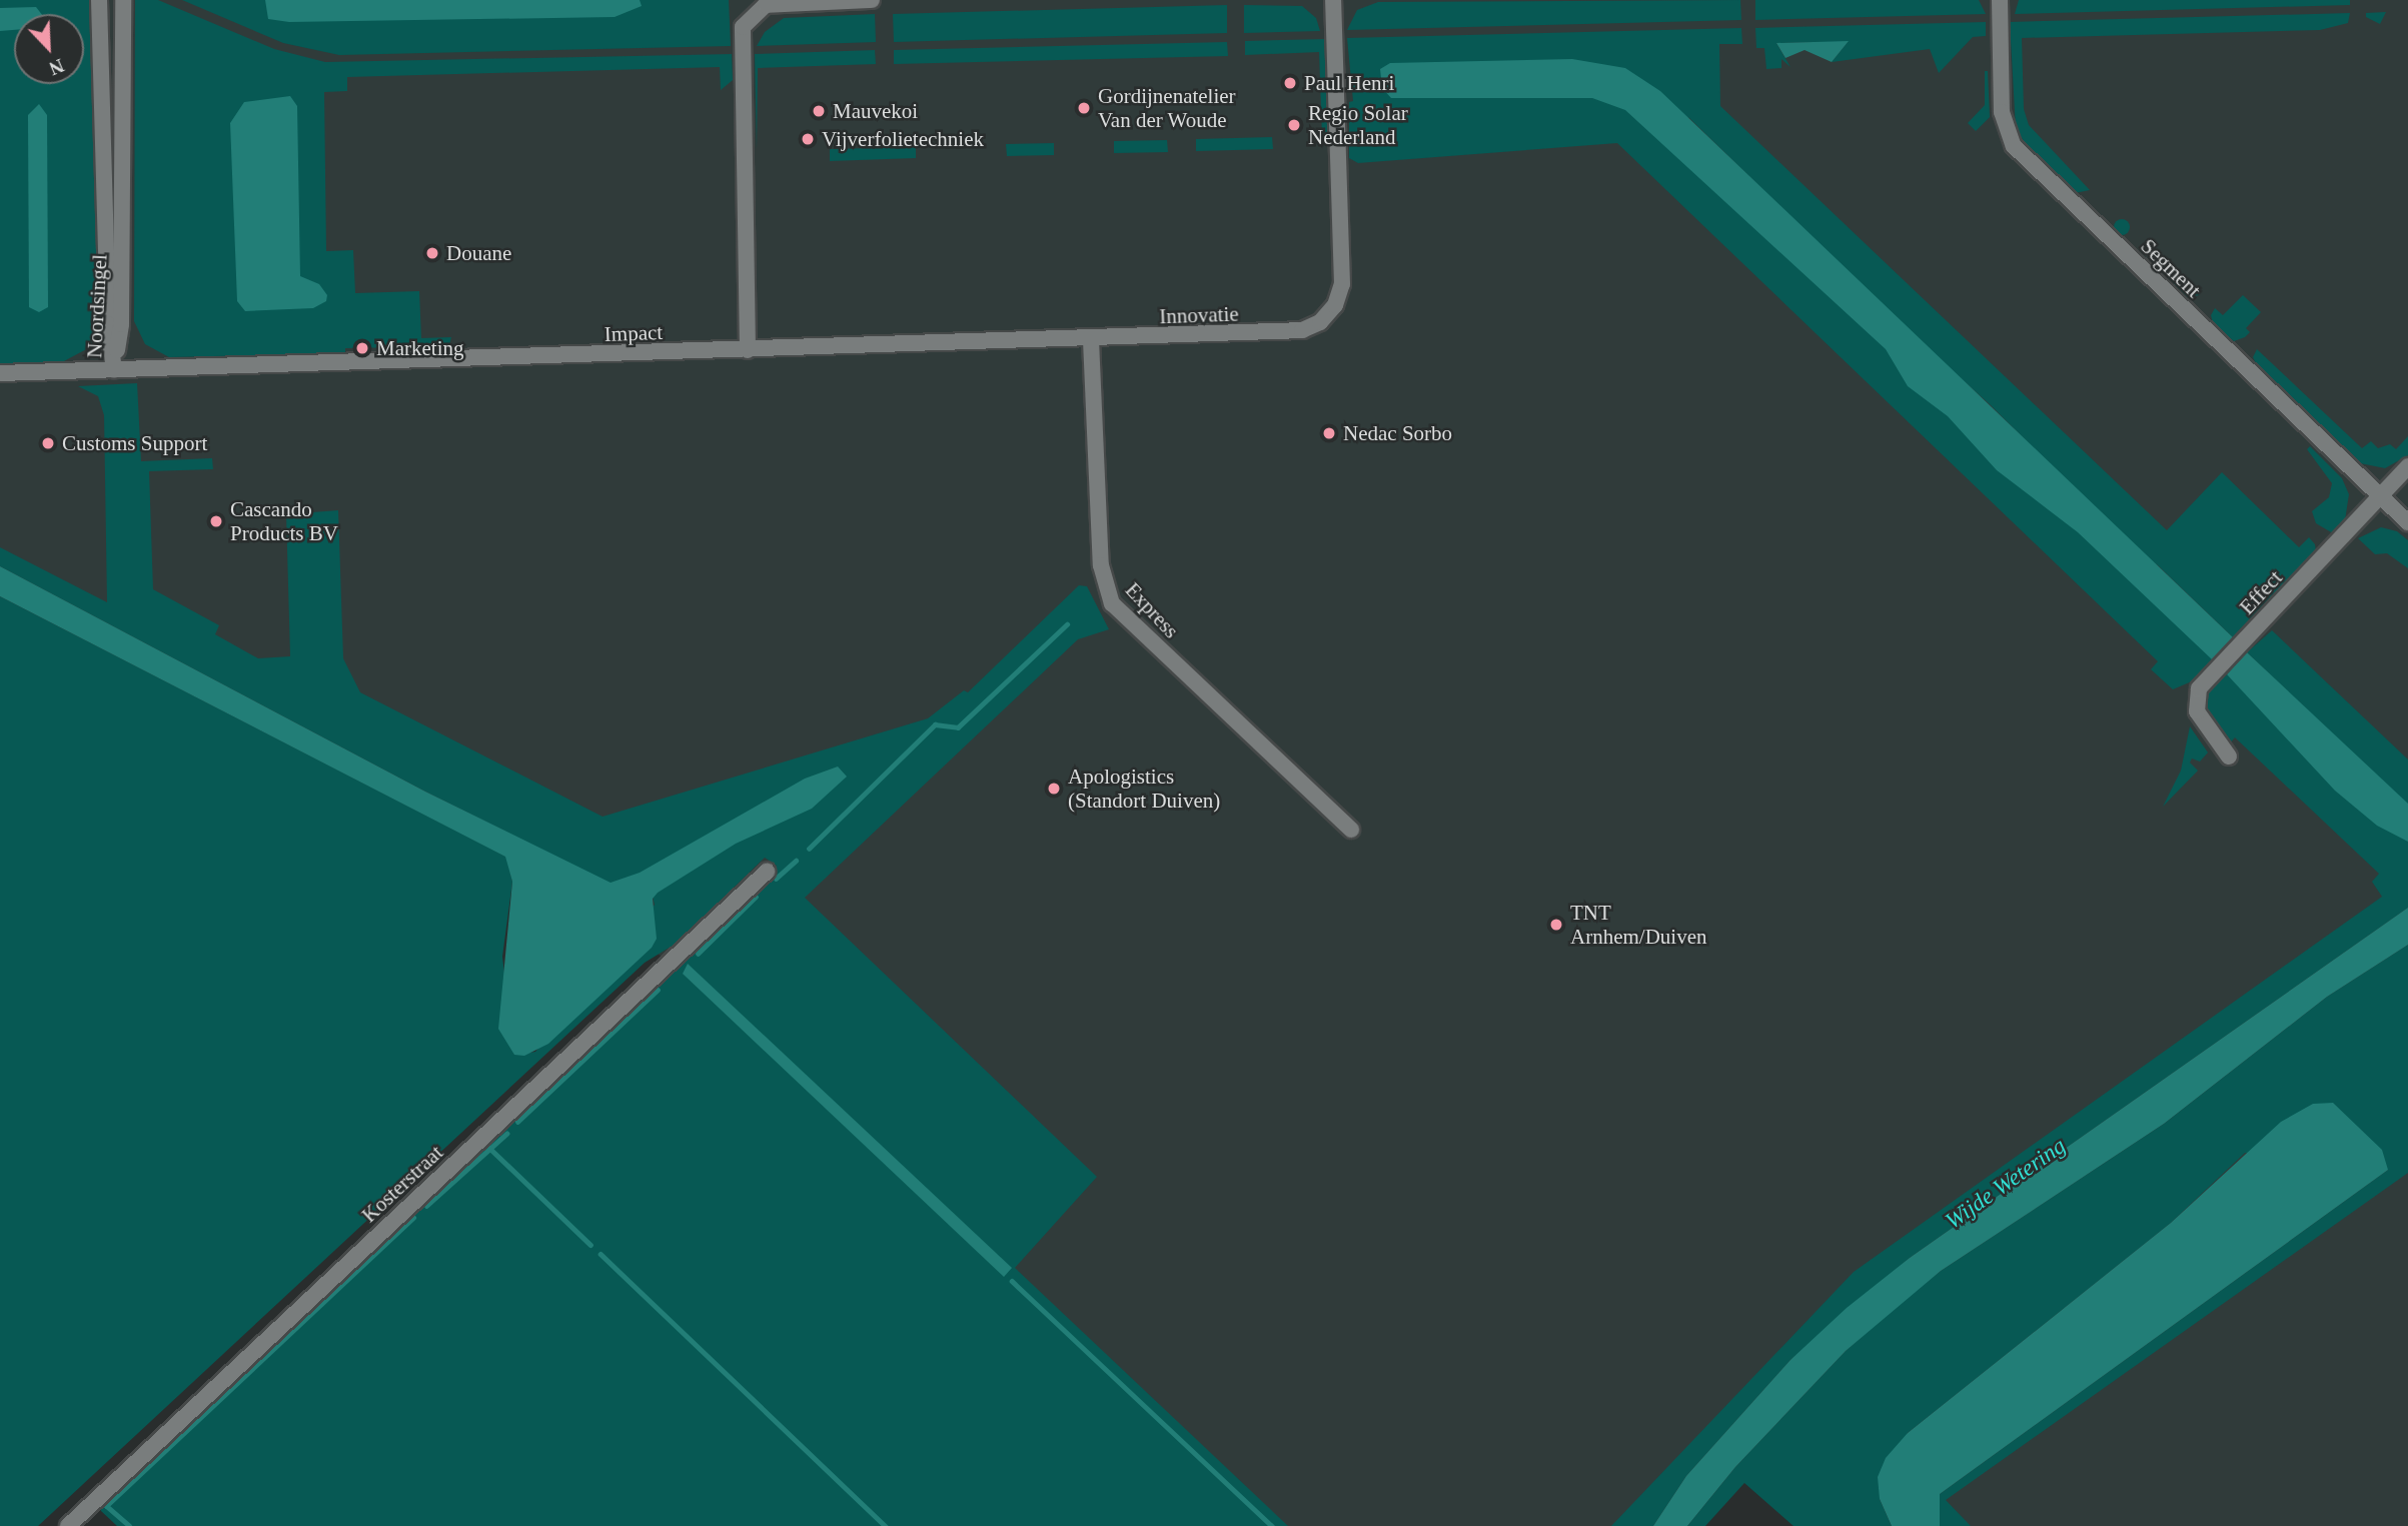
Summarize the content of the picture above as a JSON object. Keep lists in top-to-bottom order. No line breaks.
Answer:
{"streets":{"street":["Segment","Noordsingel","Innovatie","Impact","Effect","Express","Kosterstraat"]},"crossings":[["Segment","Effect"],["Noordsingel","Impact"],["Innovatie","Impact"],["Innovatie","Express"]],"water":["Wijde Wetering"],"places":["Paul Henri","Gordijnenatelier Van der Woude","Mauvekoi","Regio Solar Nederland","Vijverfolietechniek","Douane","Marketing","Nedac Sorbo","Customs Support","Cascando Products BV","Apologistics (Standort Duiven)","TNT Arnhem/Duiven"],"north":"bottom right"}
